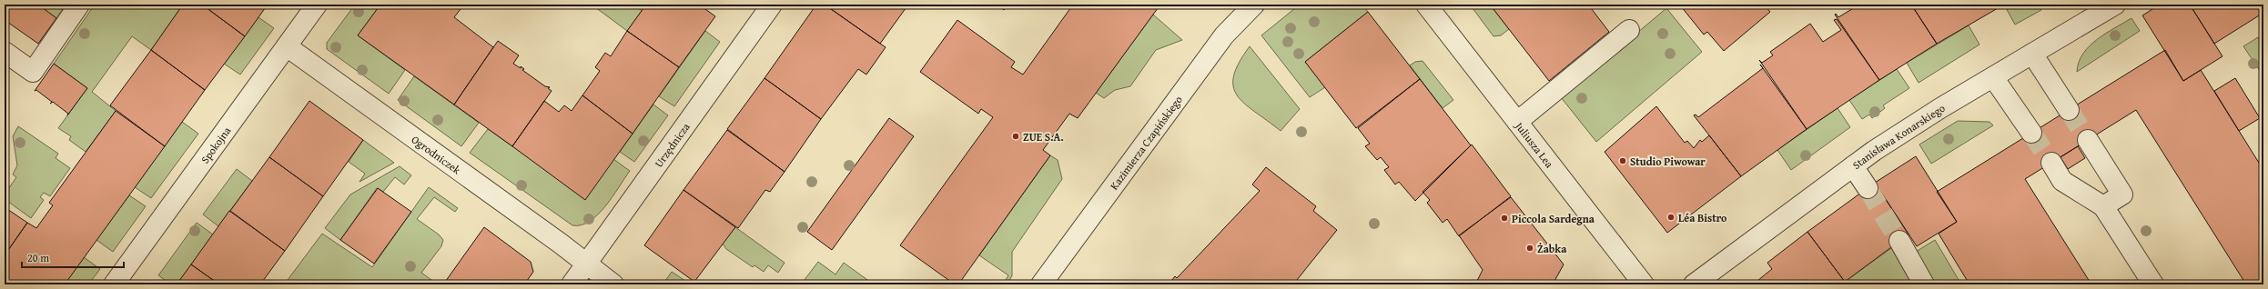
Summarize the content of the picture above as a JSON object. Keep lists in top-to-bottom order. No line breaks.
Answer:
{"streets":{"street":["Stanisława Konarskiego","Kazimierza Czapińskiego","Spokojna","Urzędnicza","Juliusza Lea","Ogrodniczek"]},"crossings":[["Spokojna","Ogrodniczek"],["Urzędnicza","Ogrodniczek"]],"places":["ZUE S.A.","Studio Piwowar","Léa Bistro","Piccola Sardegna","Żabka"],"scale_bar":"20 m"}
